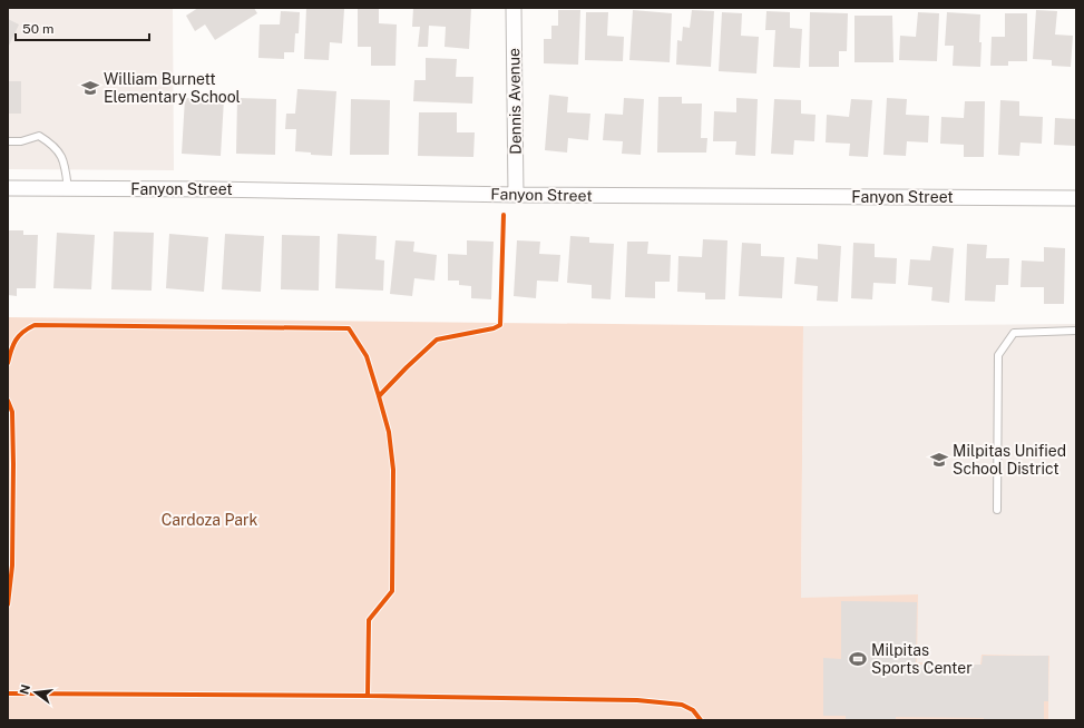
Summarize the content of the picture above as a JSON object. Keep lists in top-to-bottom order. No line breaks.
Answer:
{"streets":{"street":["Dennis Avenue","Fanyon Street"]},"crossings":[["Dennis Avenue","Fanyon Street"]],"parks":["Cardoza Park"],"places":{"school or university":["William Burnett Elementary School","Milpitas Unified School District"],"sports":["Milpitas Sports Center"]},"scale_bar":"50 m","north":"left"}
